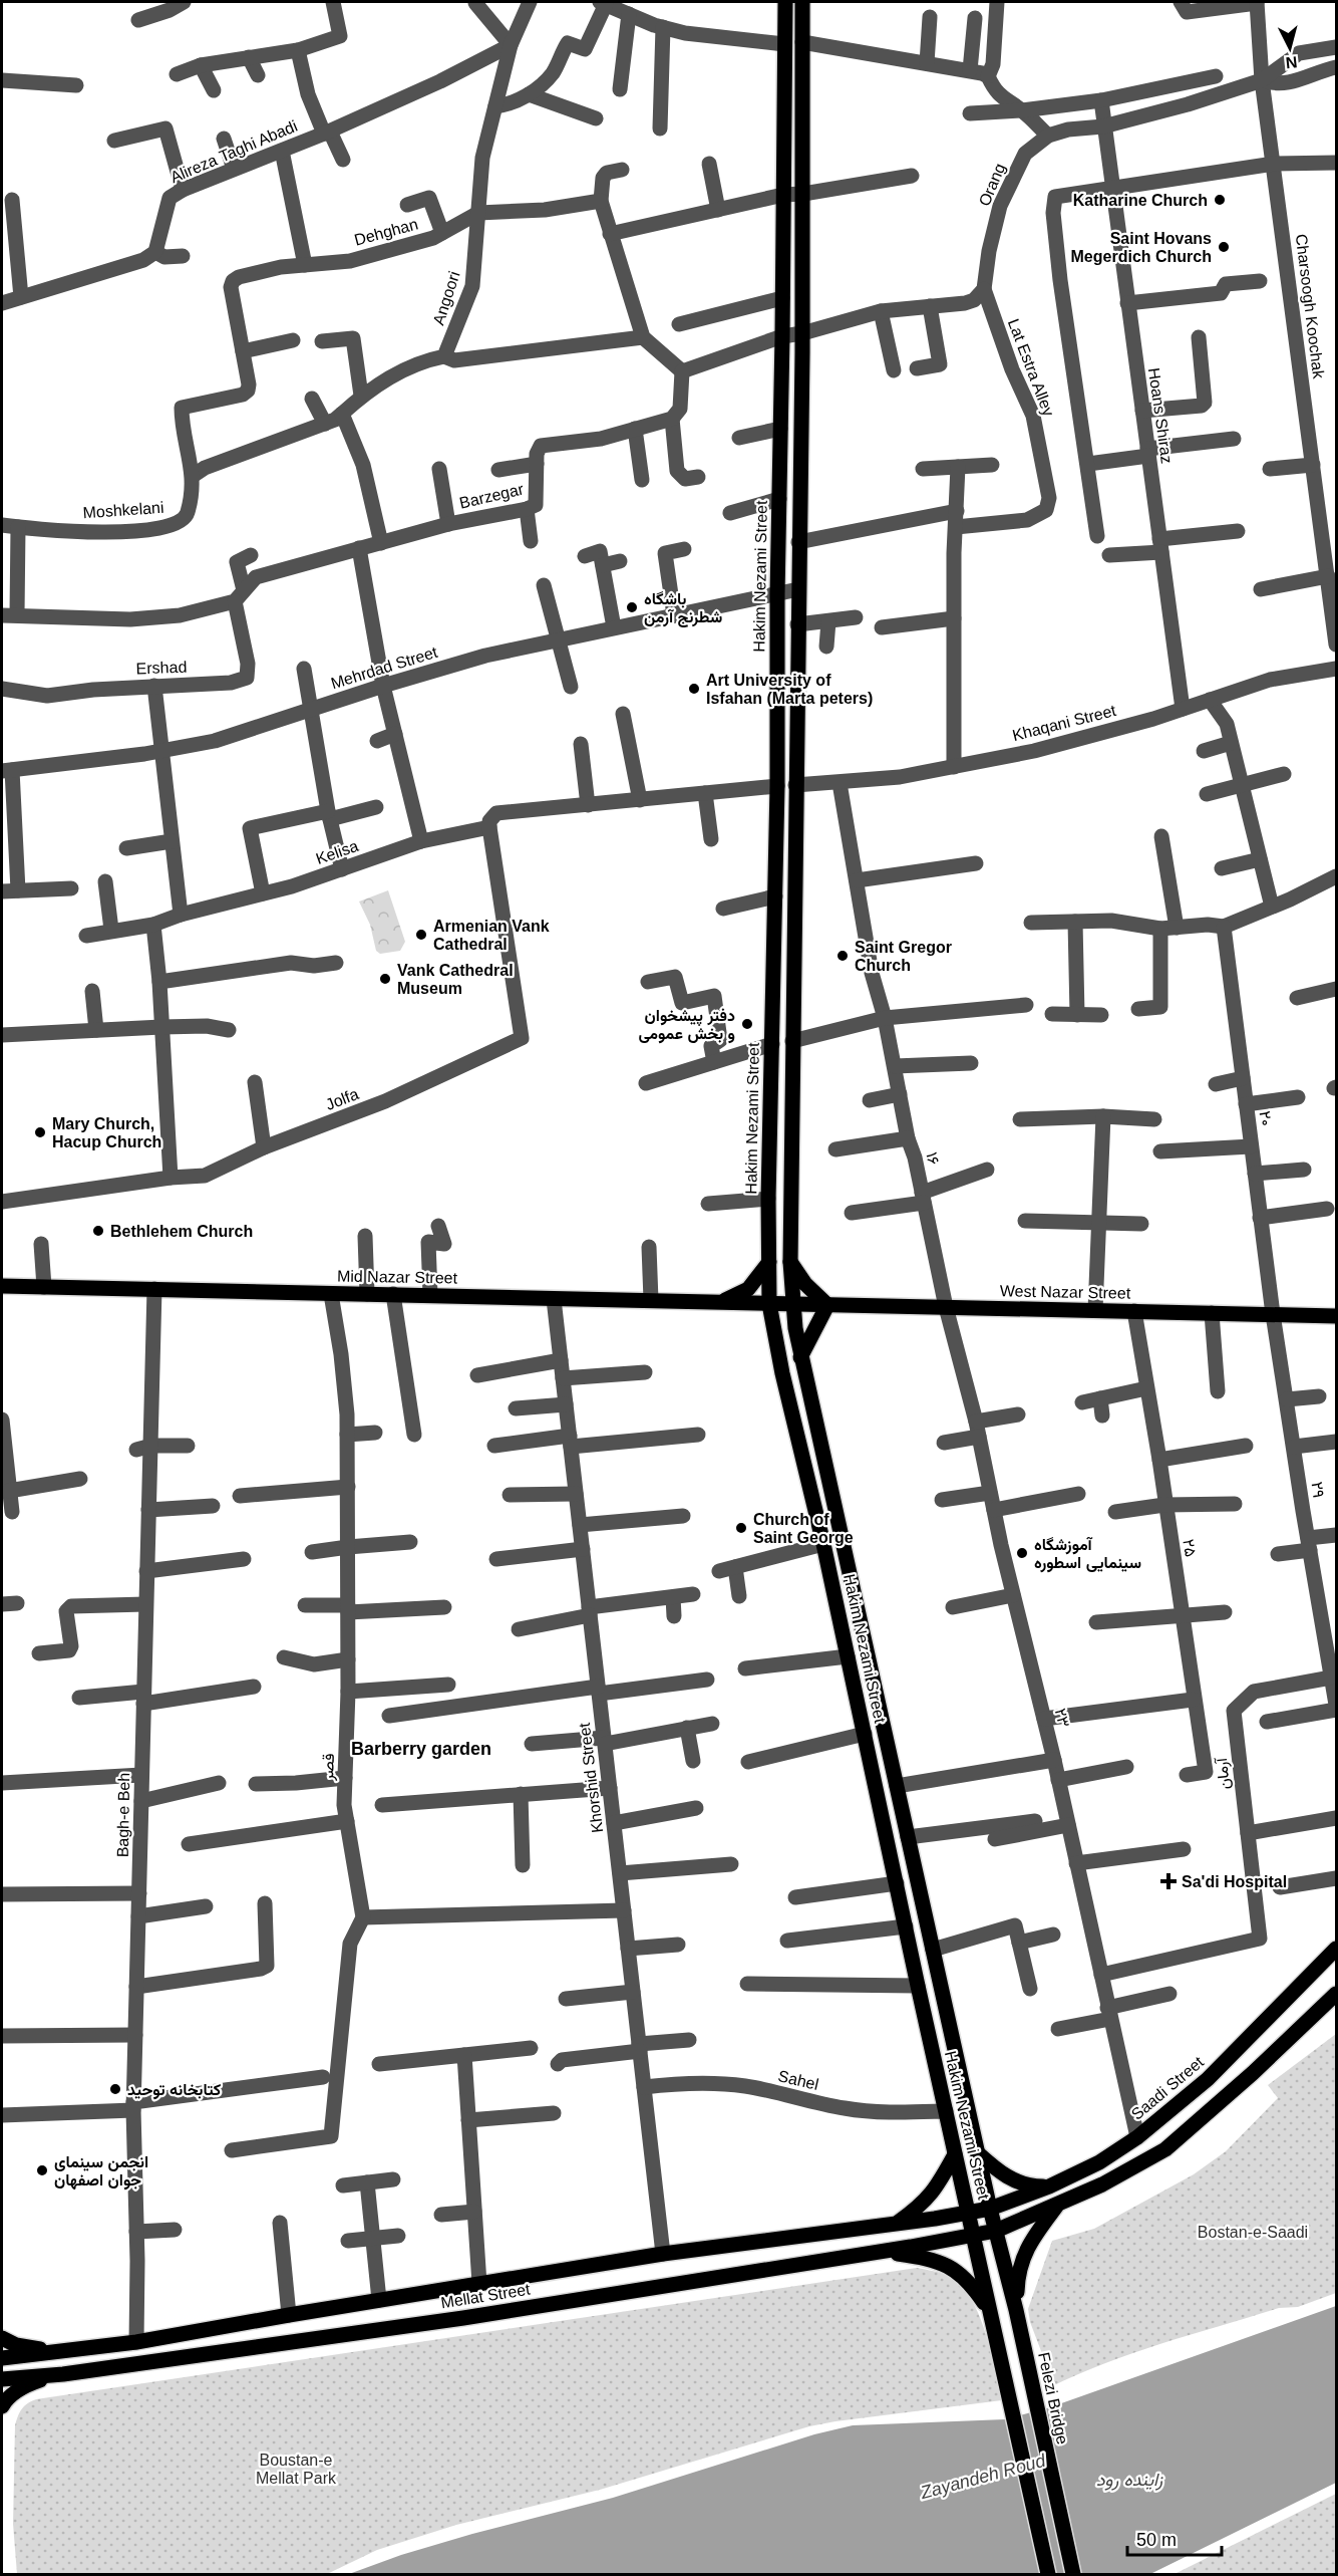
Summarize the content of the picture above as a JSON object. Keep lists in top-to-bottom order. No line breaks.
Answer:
{"streets":{"main road":["Hakim Nezami Street","Mid Nazar Street","West Nazar Street","Saadi Street","Mellat Street","Felezi Bridge"],"street":["Alireza Taghi Abadi","Orang","Dehghan","Angoori","Charsoogh Koochak","Lat Estra Alley","Hoans Shiraz","Barzegar","Moshkelani","Ershad","Mehrdad Street","Khaqani Street","Kelisa","Jolfa","۲۰","۱۶","۲۹","۲۵","۲۳","قصر","آرمان","Khorshid Street","Bagh-e Beh","Sahel"]},"crossings":[["Alireza Taghi Abadi","Angoori"],["Orang","Charsoogh Koochak"],["Orang","Lat Estra Alley"],["Orang","Hoans Shiraz"],["Dehghan","Angoori"],["Dehghan","Moshkelani"],["Hoans Shiraz","Khaqani Street"],["Hakim Nezami Street","Mehrdad Street"],["Hakim Nezami Street","Khaqani Street"],["Hakim Nezami Street","Kelisa"],["Hakim Nezami Street","Mid Nazar Street"],["Hakim Nezami Street","West Nazar Street"],["Hakim Nezami Street","Sahel"],["Hakim Nezami Street","Saadi Street"],["Hakim Nezami Street","Mellat Street"],["Hakim Nezami Street","Felezi Bridge"],["Khaqani Street","۱۶"],["Kelisa","Jolfa"],["۲۰","West Nazar Street"],["۲۰","۲۹"],["۱۶","West Nazar Street"],["۱۶","۲۳"],["Mid Nazar Street","West Nazar Street"],["Mid Nazar Street","قصر"],["Mid Nazar Street","Khorshid Street"],["Mid Nazar Street","Bagh-e Beh"],["West Nazar Street","۲۹"],["West Nazar Street","۲۵"],["West Nazar Street","۲۳"],["۲۹","آرمان"],["۲۳","آرمان"],["۲۳","Saadi Street"],["Khorshid Street","Sahel"],["Khorshid Street","Mellat Street"],["Bagh-e Beh","Mellat Street"],["Saadi Street","Mellat Street"],["Mellat Street","Felezi Bridge"]],"districts":["Barberry garden"],"water":["Zayandeh Roud","زاینده رود"],"parks":["Bostan-e-Saadi","Boustan-e Mellat Park"],"places":{"other":["Katharine Church","Saint Hovans Megerdich Church","باشگاه شطرنج آرمن","Art University of Isfahan (Marta peters)","Armenian Vank Cathedral","Saint Gregor Church","Vank Cathedral Museum","دفتر پیشخوان و بخش عمومی","Mary Church, Hacup Church","Bethlehem Church","Church of Saint George","آموزشگاه سینمایی اسطوره","کتابخانه توحید","انجمن سینمای جوان اصفهان"],"health":["Sa'di Hospital"]},"scale_bar":"50 m","north":"bottom"}
